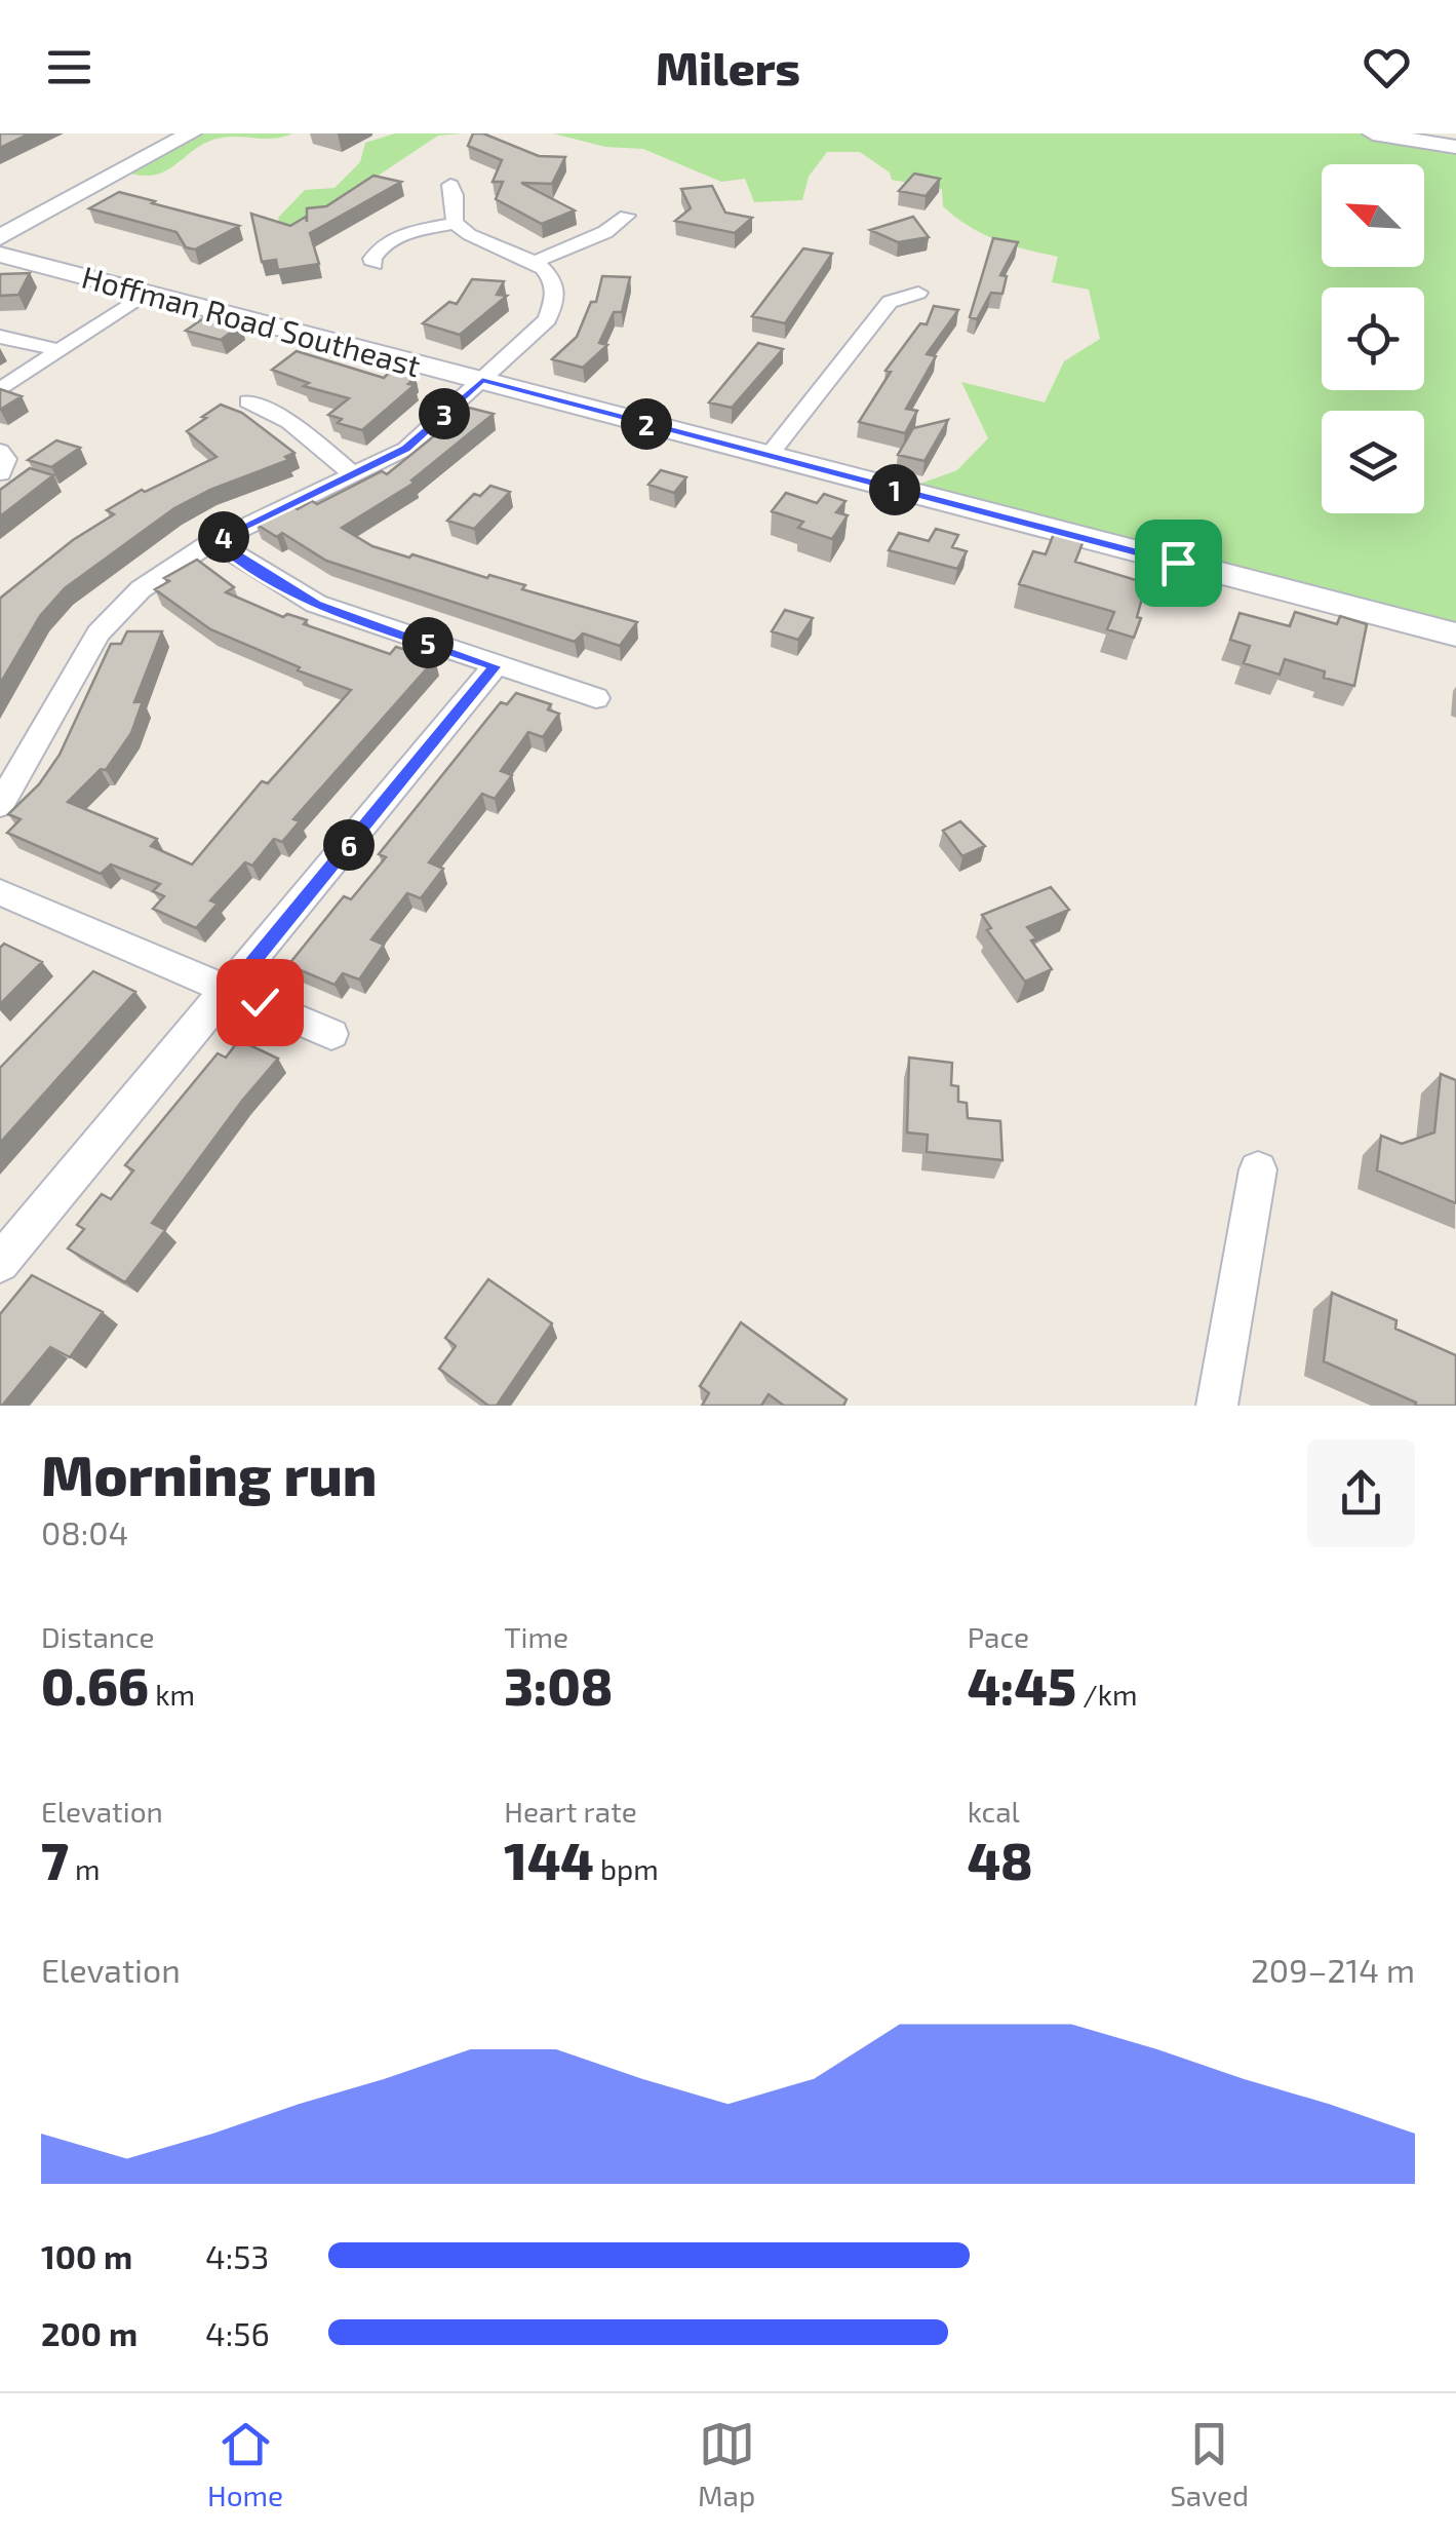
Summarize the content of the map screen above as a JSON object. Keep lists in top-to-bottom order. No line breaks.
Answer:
{"streets":{"street":["Hoffman Road Southeast"]},"north":"top left","page":{"header":"Milers","pins":["3","2","1","4","5","6"],"heading":["Morning run","08:04"],"stats":[["Distance","0.66 km"],["Time","3:08"],["Pace","4:45 /km"],["Elevation","7 m"],["Heart rate","144 bpm"],["kcal","48"]],"chart":["Elevation","209–214 m"],"list":[{"name":"100 m","note":"4:53"},{"name":"200 m","note":"4:56"}],"tabs":["Home","Map","Saved"]}}
